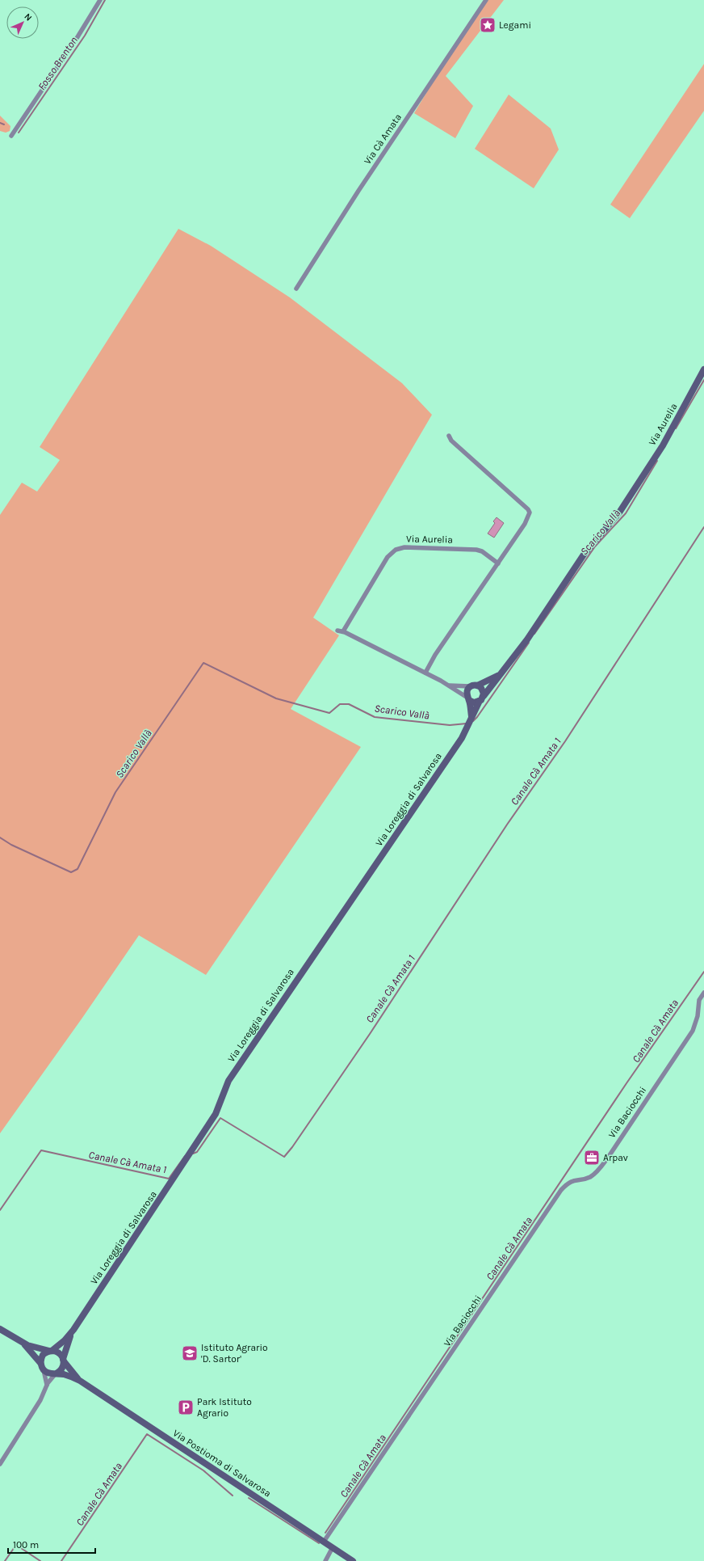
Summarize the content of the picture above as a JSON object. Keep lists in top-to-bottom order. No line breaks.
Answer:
{"streets":{"street":["Via Cà Amata","Via Aurelia","Via Loreggia di Salvarosa","Via Baciocchi","Via Postioma di Salvarosa"]},"crossings":[["Via Aurelia","Via Loreggia di Salvarosa"],["Via Loreggia di Salvarosa","Via Postioma di Salvarosa"],["Via Baciocchi","Via Postioma di Salvarosa"]],"water":["Fosso Brenton","Scarico Vallà","Canale Cà Amata 1","Canale Cà Amata"],"places":{"place":["Legami"],"office":["Arpav"],"school or university":["Istituto Agrario 'D. Sartor'"],"parking":["Park Istituto Agrario"]},"scale_bar":"100 m","north":"top right"}
